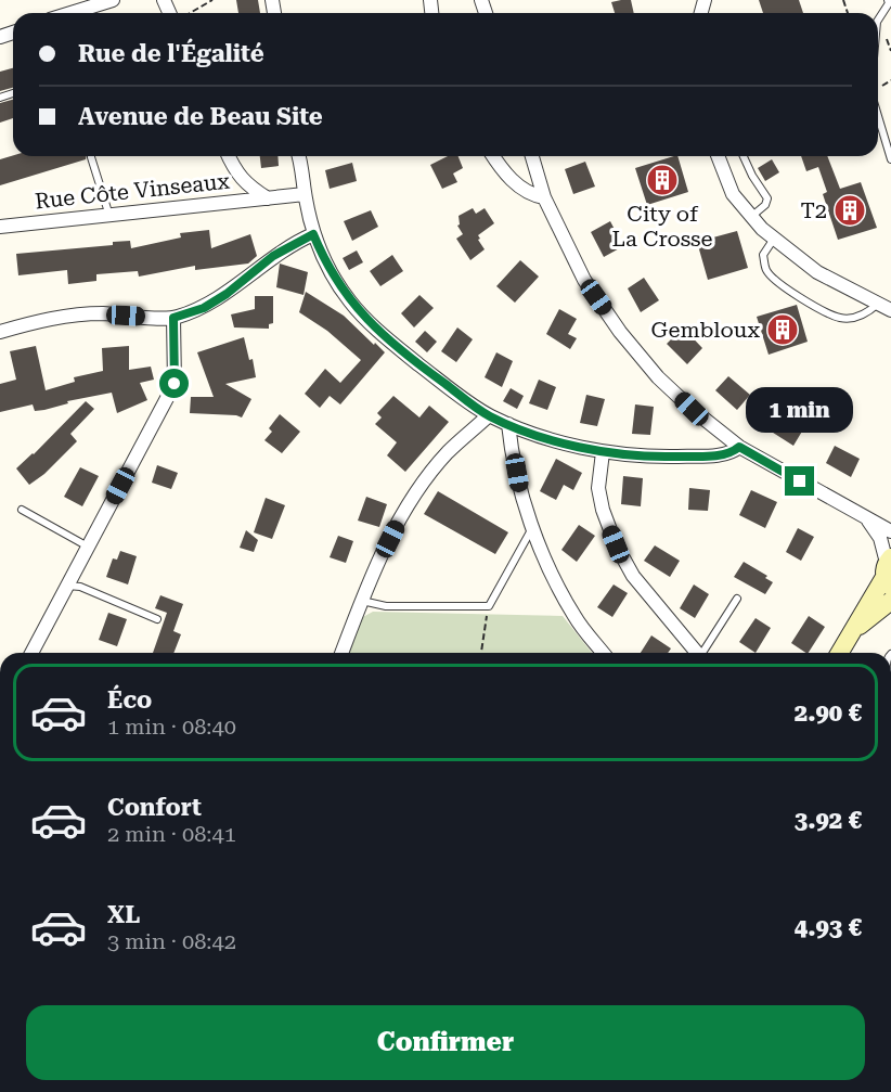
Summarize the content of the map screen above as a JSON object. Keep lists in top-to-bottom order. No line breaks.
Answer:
{"streets":{"street":["Rue Côte Vinseaux"]},"places":{"building":["City of La Crosse","T2","Gembloux"]},"page":{"banner":["Rue de l'Égalité","Avenue de Beau Site"],"bubble":"1 min","list":[{"name":"Éco","note":"1 min · 08:40","value":"2.90 €"},{"name":"Confort","note":"2 min · 08:41","value":"3.92 €"},{"name":"XL","note":"3 min · 08:42","value":"4.93 €"}],"buttons":"Confirmer"}}
